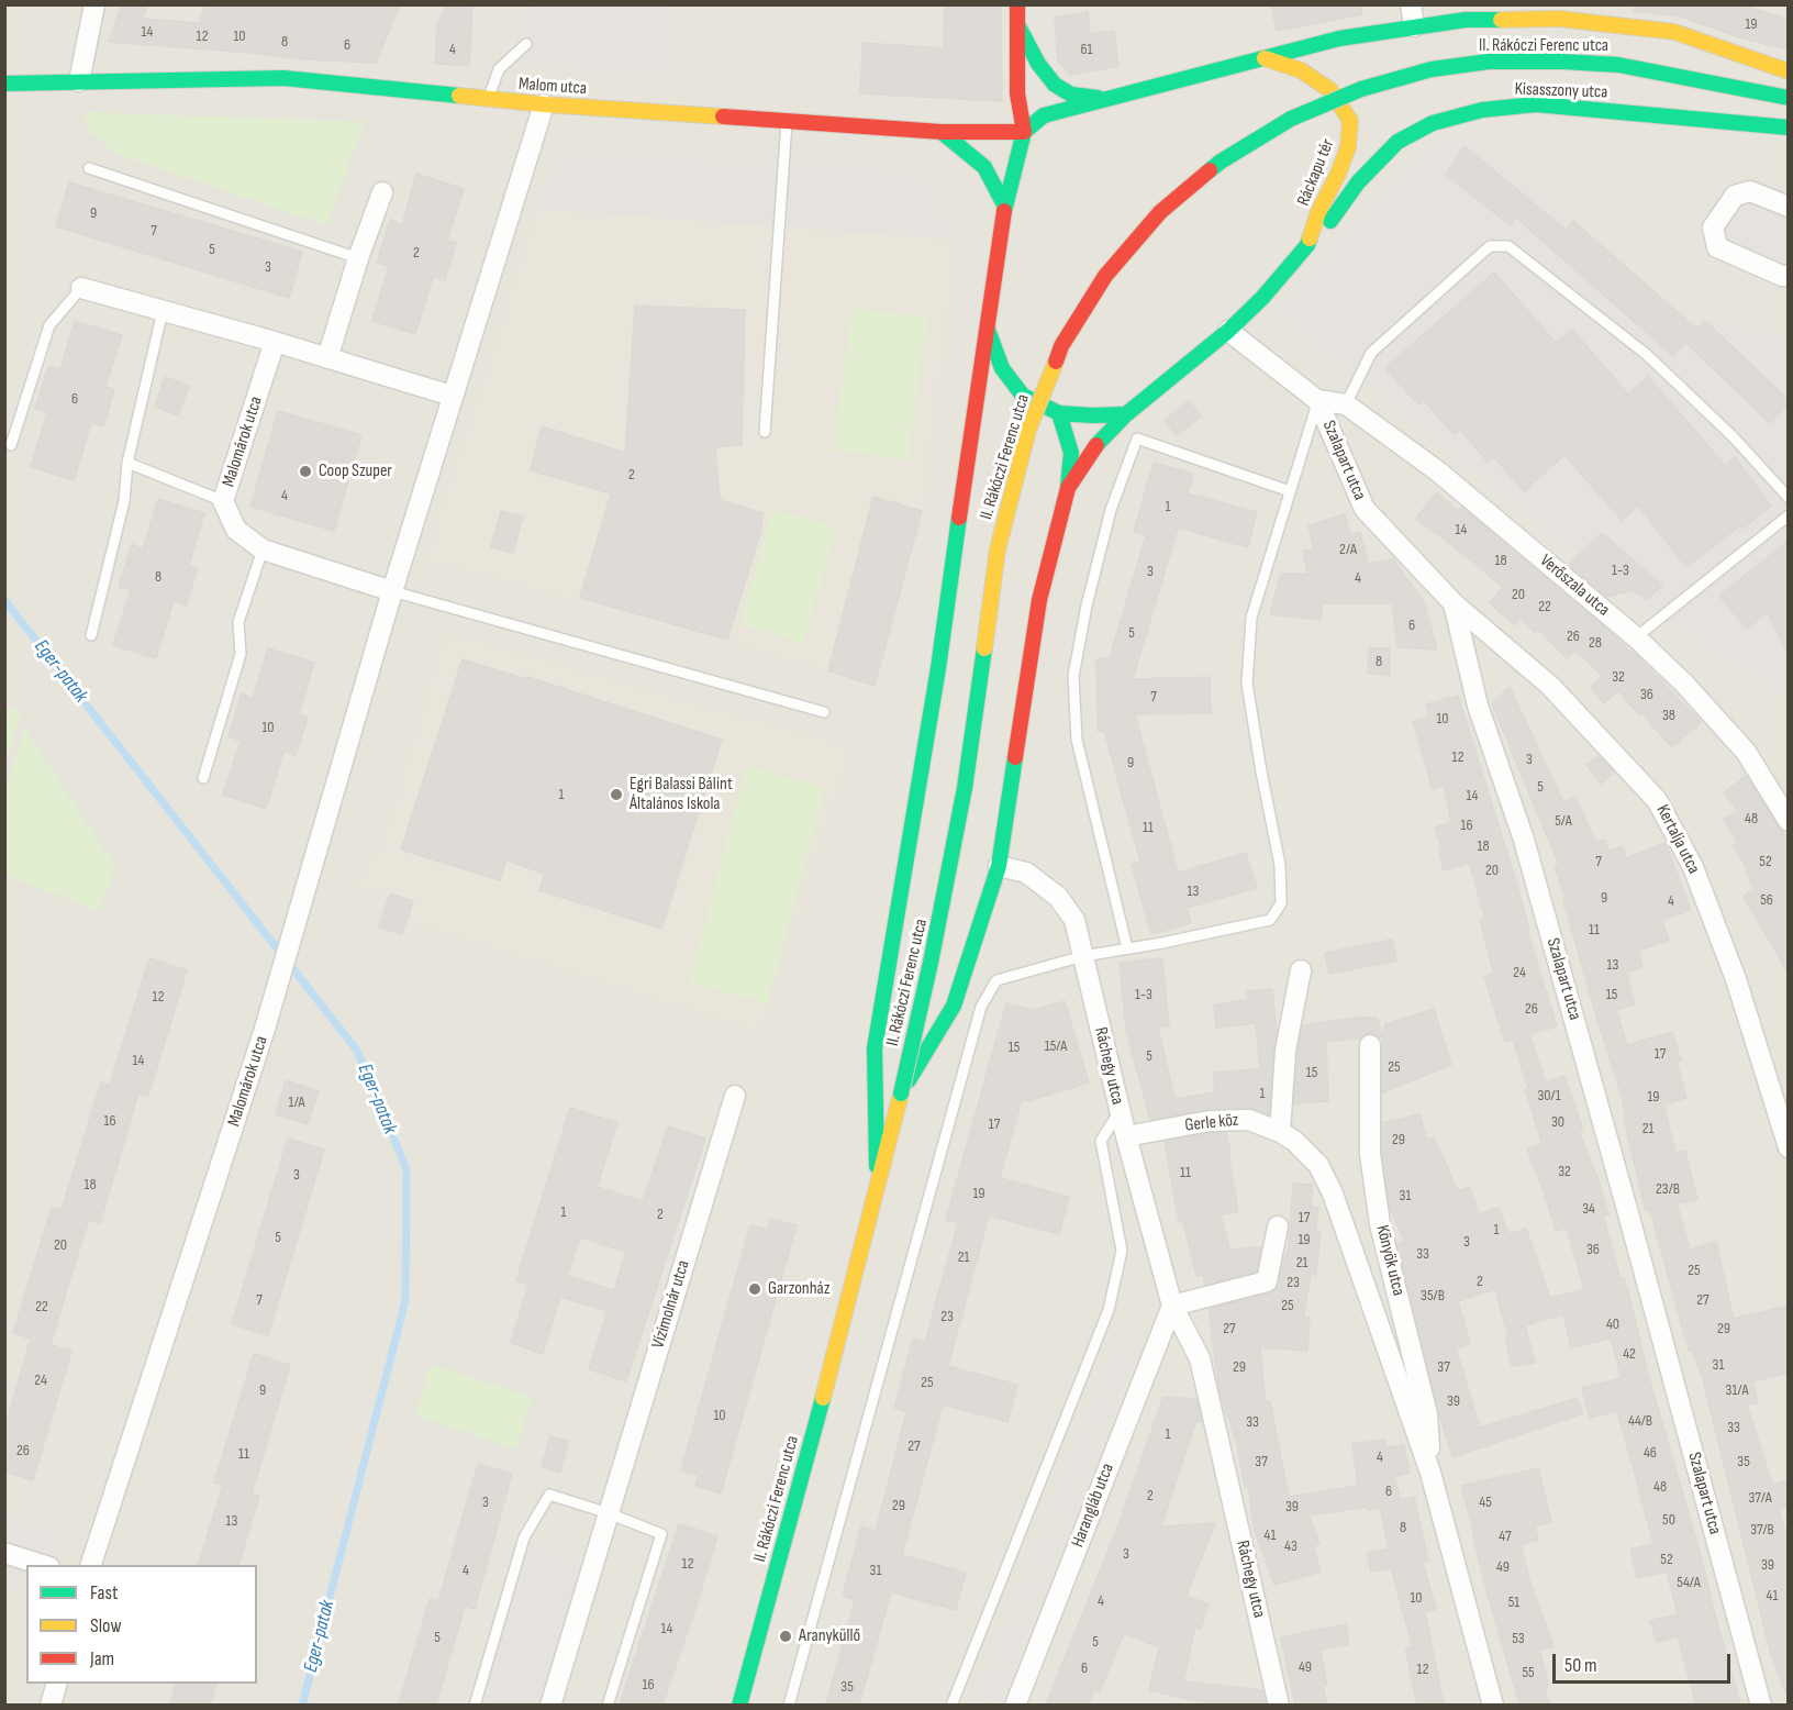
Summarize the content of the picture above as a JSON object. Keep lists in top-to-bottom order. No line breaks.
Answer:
{"streets":{"main road":["II. Rákóczi Ferenc utca","Malom utca","Kisasszony utca","Ráckapu tér"],"street":["Malomárok utca","Szalapart utca","Verőszala utca","Kertalja utca","Ráchegy utca","Gerle köz","Könyök utca","Vízimolnár utca","Harangláb utca"]},"crossings":[["II. Rákóczi Ferenc utca","Ráckapu tér"],["II. Rákóczi Ferenc utca","Ráchegy utca"],["Malom utca","Malomárok utca"],["Kisasszony utca","Ráckapu tér"],["Ráckapu tér","Szalapart utca"],["Szalapart utca","Verőszala utca"],["Szalapart utca","Kertalja utca"],["Ráchegy utca","Gerle köz"],["Ráchegy utca","Harangláb utca"],["Gerle köz","Könyök utca"]],"water":["Eger-patak"],"places":["Coop Szuper","Egri Balassi Bálint Általános Iskola","Garzonház","Aranyküllő"],"house_numbers":["19","14","12","10","8","6","4","61","9","7","5","2","3","6","2","4","1","14","2/A","18","1-3","3","8","4","20","22","6","5","26","28","8","32","36","7","38","10","10","12","3","9","5","1","14","48","5/A","16","11","18","7","52","20","13","9","56","4","11","13","24","1-3","15","12","26","15/A","15","17","5","14","25","15","1","30/1","19","1/A","16","30","17","21","29","32","11","3","18","23/B","19","31","34","1","2","17","1","5","19","3","20","36","33","21","21","25","2","23","35/B","7","27","25","22","23","40","27","29","42","31","29","37","24","25","9","31/A","39","10","44/B","33","33","1","27","26","46","11","4","37","35","48","6","2","37/A","3","45","29","39","50","13","8","37/B","41","47","43","3","52","12","39","49","4","31","54/A","41","10","4","51","14","5","53","5","49","6","12","55","16","35"],"legend":["Fast","Slow","Jam"],"scale_bar":"50 m"}
